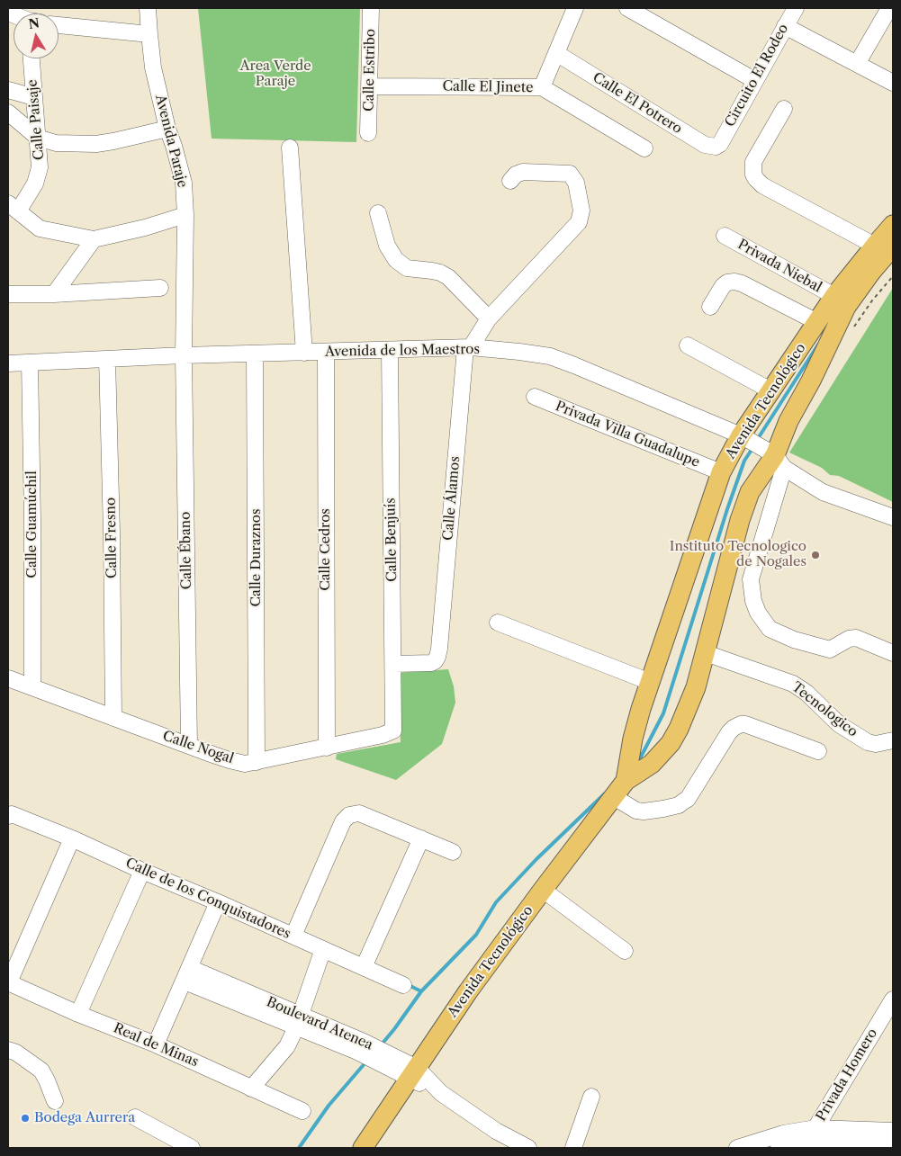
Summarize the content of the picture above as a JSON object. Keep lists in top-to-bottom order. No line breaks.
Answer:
{"streets":{"main road":["Avenida Tecnológico"],"street":["Calle Estribo","Circuito El Rodeo","Calle El Jinete","Calle El Potrero","Calle Paisaje","Avenida Paraje","Privada Niebal","Avenida de los Maestros","Privada Villa Guadalupe","Calle Álamos","Calle Guamúchil","Calle Fresno","Calle Benjuís","Calle Cedros","Calle Ébano","Calle Duraznos","Tecnologico","Calle Nogal","Calle de los Conquistadores","Boulevard Atenea","Real de Minas","Privada Homero"]},"crossings":[["Calle Estribo","Calle El Jinete"],["Circuito El Rodeo","Calle El Potrero"],["Avenida Paraje","Avenida de los Maestros"],["Avenida Paraje","Calle Ébano"],["Privada Niebal","Avenida Tecnológico"],["Avenida de los Maestros","Avenida Tecnológico"],["Avenida de los Maestros","Calle Álamos"],["Avenida de los Maestros","Calle Guamúchil"],["Avenida de los Maestros","Calle Fresno"],["Avenida de los Maestros","Calle Benjuís"],["Avenida de los Maestros","Calle Cedros"],["Avenida de los Maestros","Calle Ébano"],["Avenida de los Maestros","Calle Duraznos"],["Avenida Tecnológico","Privada Villa Guadalupe"],["Avenida Tecnológico","Tecnologico"],["Avenida Tecnológico","Boulevard Atenea"],["Calle Álamos","Calle Benjuís"],["Calle Guamúchil","Calle Nogal"],["Calle Fresno","Calle Nogal"],["Calle Benjuís","Calle Nogal"],["Calle Cedros","Calle Nogal"],["Calle Ébano","Calle Nogal"],["Calle Duraznos","Calle Nogal"]],"parks":["Area Verde Paraje"],"places":["Instituto Tecnologico de Nogales","Bodega Aurrera"],"north":"top"}
